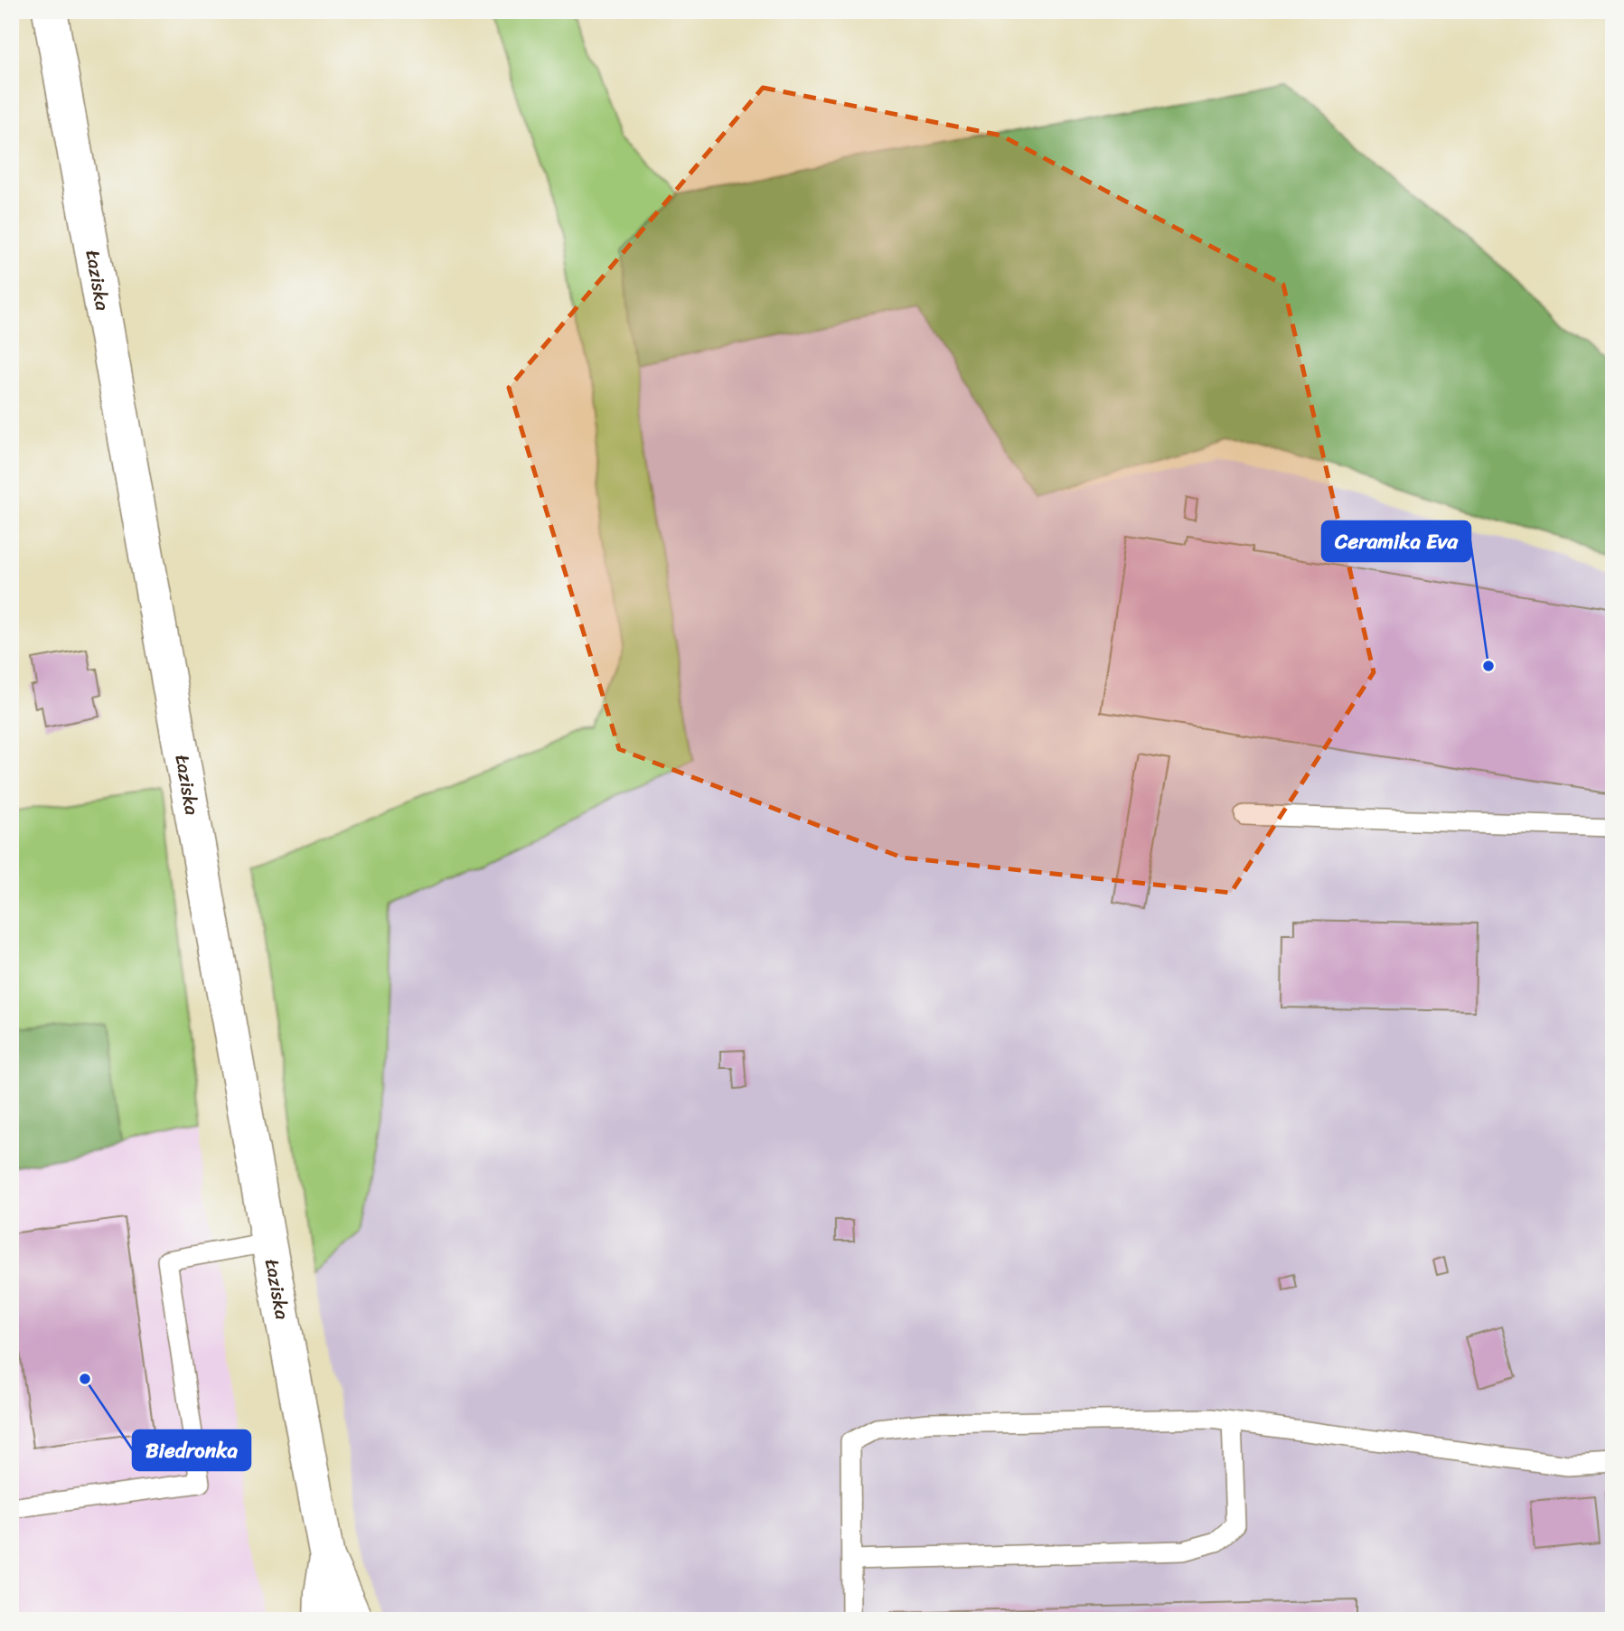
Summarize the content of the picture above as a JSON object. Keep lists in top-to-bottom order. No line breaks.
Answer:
{"streets":{"street":["Łaziska"]},"places":["Ceramika Eva","Biedronka"]}
